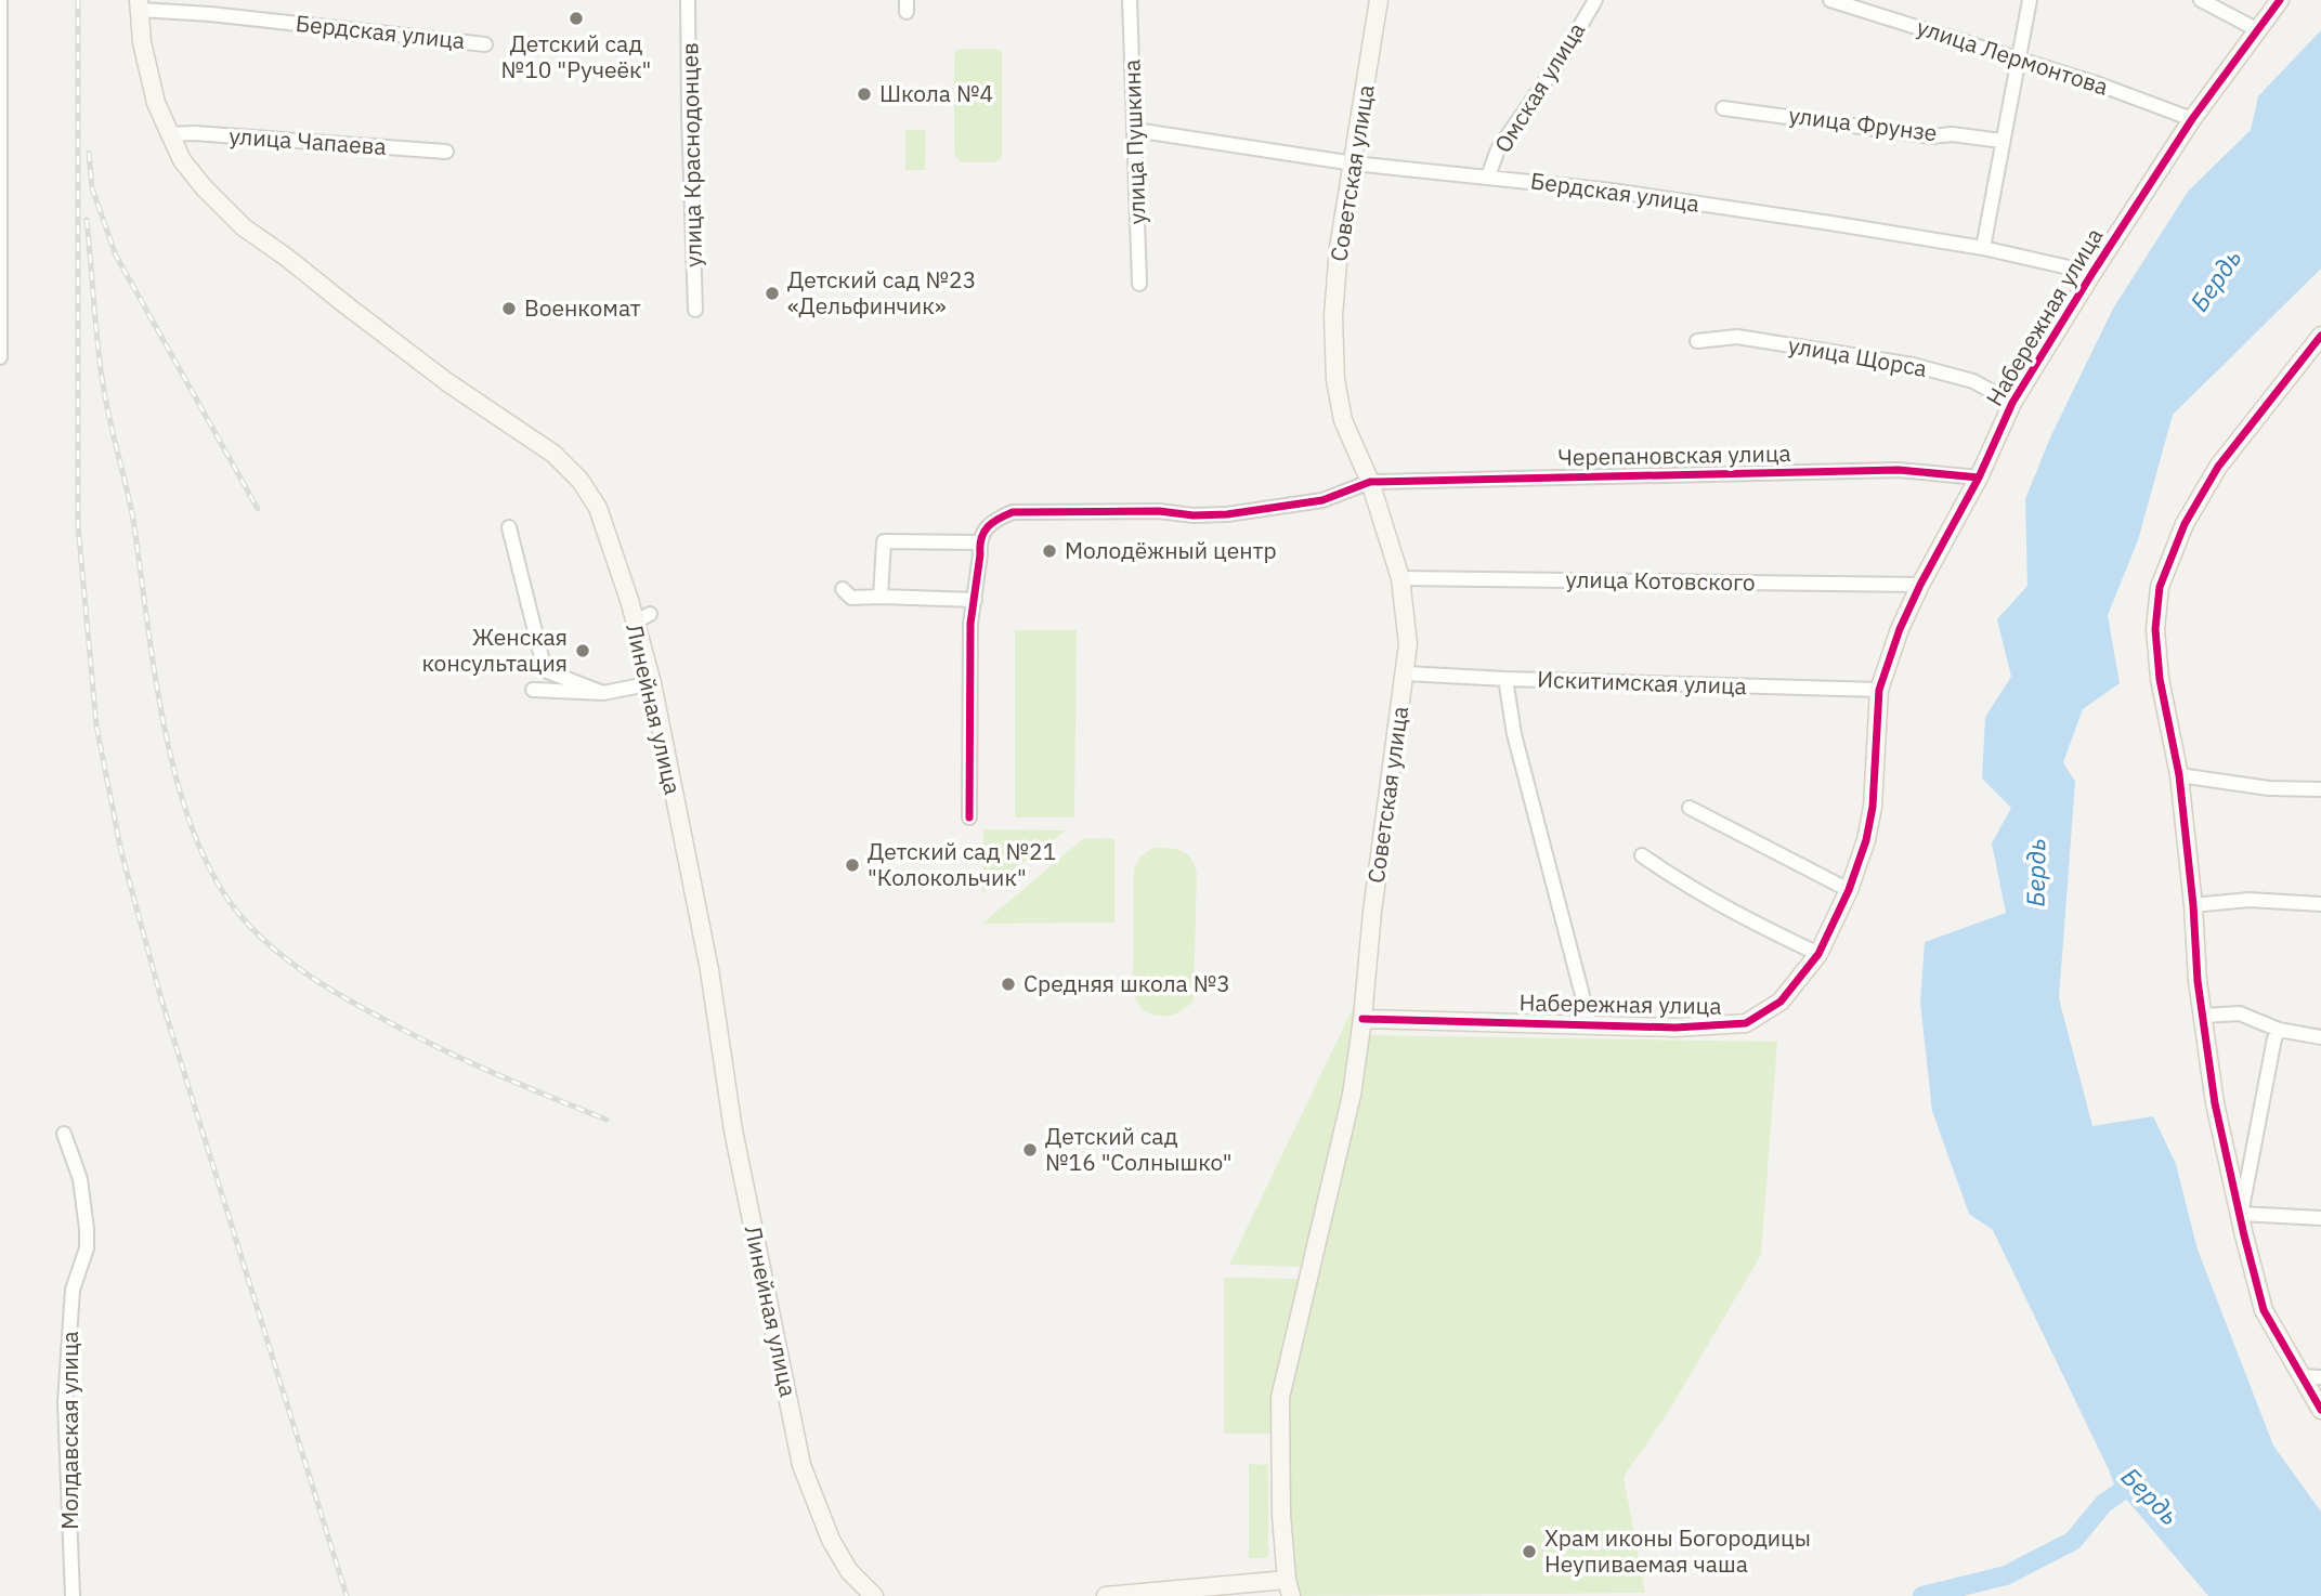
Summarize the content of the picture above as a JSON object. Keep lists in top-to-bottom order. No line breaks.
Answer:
{"streets":{"main road":["Советская улица","Набережная улица","Линейная улица"],"street":["Бердская улица","улица Лермонтова","Омская улица","улица Фрунзе","улица Чапаева","улица Пушкина","улица Краснодонцев","улица Щорса","Черепановская улица","улица Котовского","Искитимская улица","Молдавская улица"]},"crossings":[["Бердская улица","Омская улица"],["Бердская улица","улица Пушкина"],["Бердская улица","Советская улица"],["Бердская улица","Набережная улица"],["Бердская улица","Линейная улица"],["улица Лермонтова","Набережная улица"],["улица Чапаева","Линейная улица"],["Советская улица","Набережная улица"],["Советская улица","Черепановская улица"],["Советская улица","улица Котовского"],["Советская улица","Искитимская улица"],["Набережная улица","улица Щорса"],["Набережная улица","Черепановская улица"],["Набережная улица","улица Котовского"],["Набережная улица","Искитимская улица"]],"water":["Бердь"],"places":["Детский сад №10 \"Ручеёк\"","Школа №4","Детский сад №23 «Дельфинчик»","Военкомат","Молодёжный центр","Женская консультация","Детский сад №21 \"Колокольчик\"","Средняя школа №3","Детский сад №16 \"Солнышко\"","Храм иконы Богородицы Неупиваемая чаша"]}
